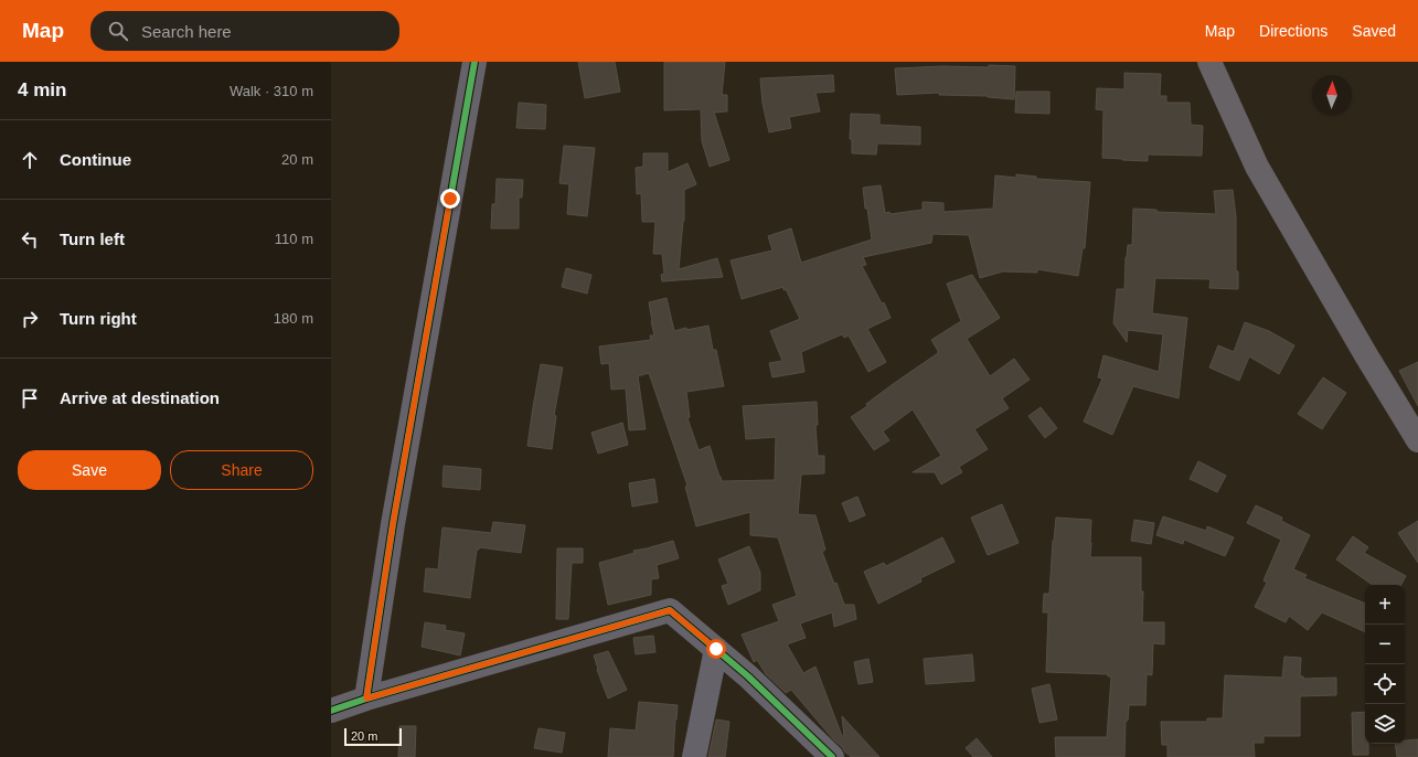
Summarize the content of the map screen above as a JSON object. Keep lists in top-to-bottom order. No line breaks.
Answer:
{"scale_bar":"20 m","north":"top","page":{"header":"Map","search":"Search here","nav":["Map","Directions","Saved"],"heading":["4 min","Walk · 310 m"],"list":[["Continue","20 m"],["Turn left","110 m"],["Turn right","180 m"],"Arrive at destination"],"buttons":["Save","Share"],"map_buttons":["+","−"],"scale":"20 m"}}
